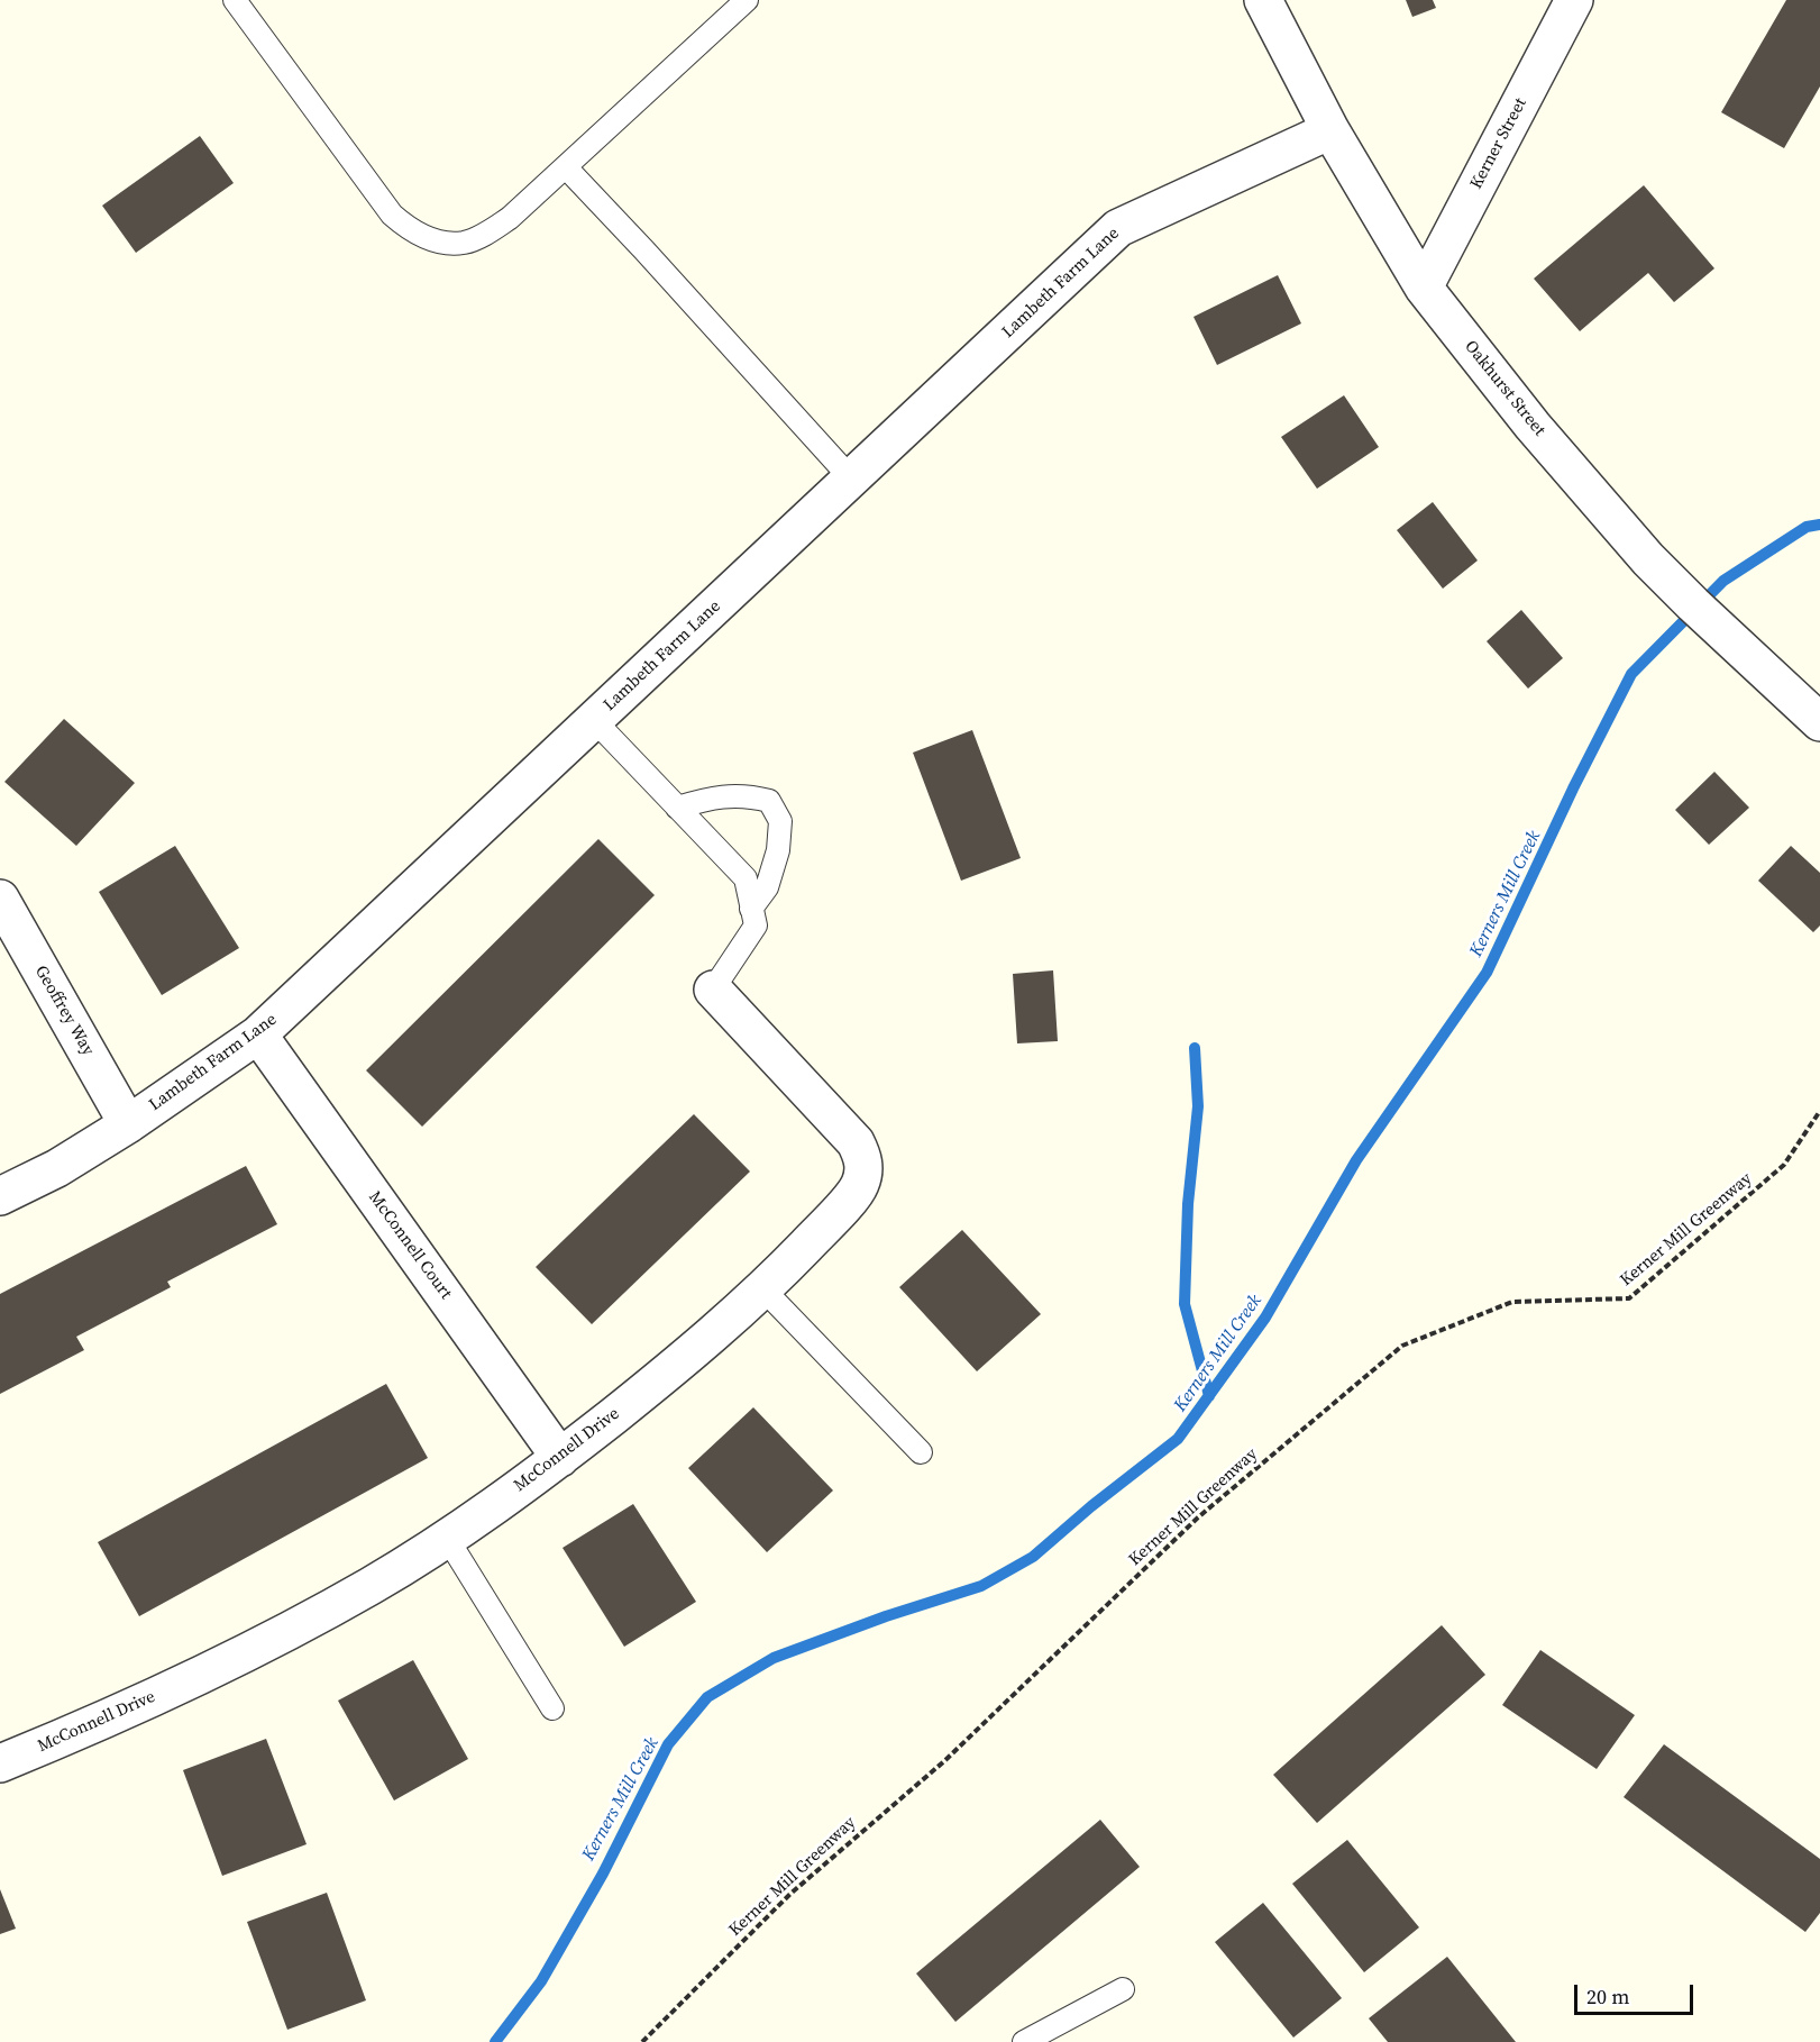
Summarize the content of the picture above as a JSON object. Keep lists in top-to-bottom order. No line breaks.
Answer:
{"streets":{"street":["Kerner Street","Lambeth Farm Lane","Oakhurst Street","Geoffrey Way","McConnell Court","McConnell Drive"],"path":["Kerner Mill Greenway"]},"crossings":[["Kerner Street","Oakhurst Street"],["Lambeth Farm Lane","Oakhurst Street"],["Lambeth Farm Lane","Geoffrey Way"],["Lambeth Farm Lane","McConnell Court"],["McConnell Court","McConnell Drive"]],"water":["Kerners Mill Creek"],"scale_bar":"20 m"}
